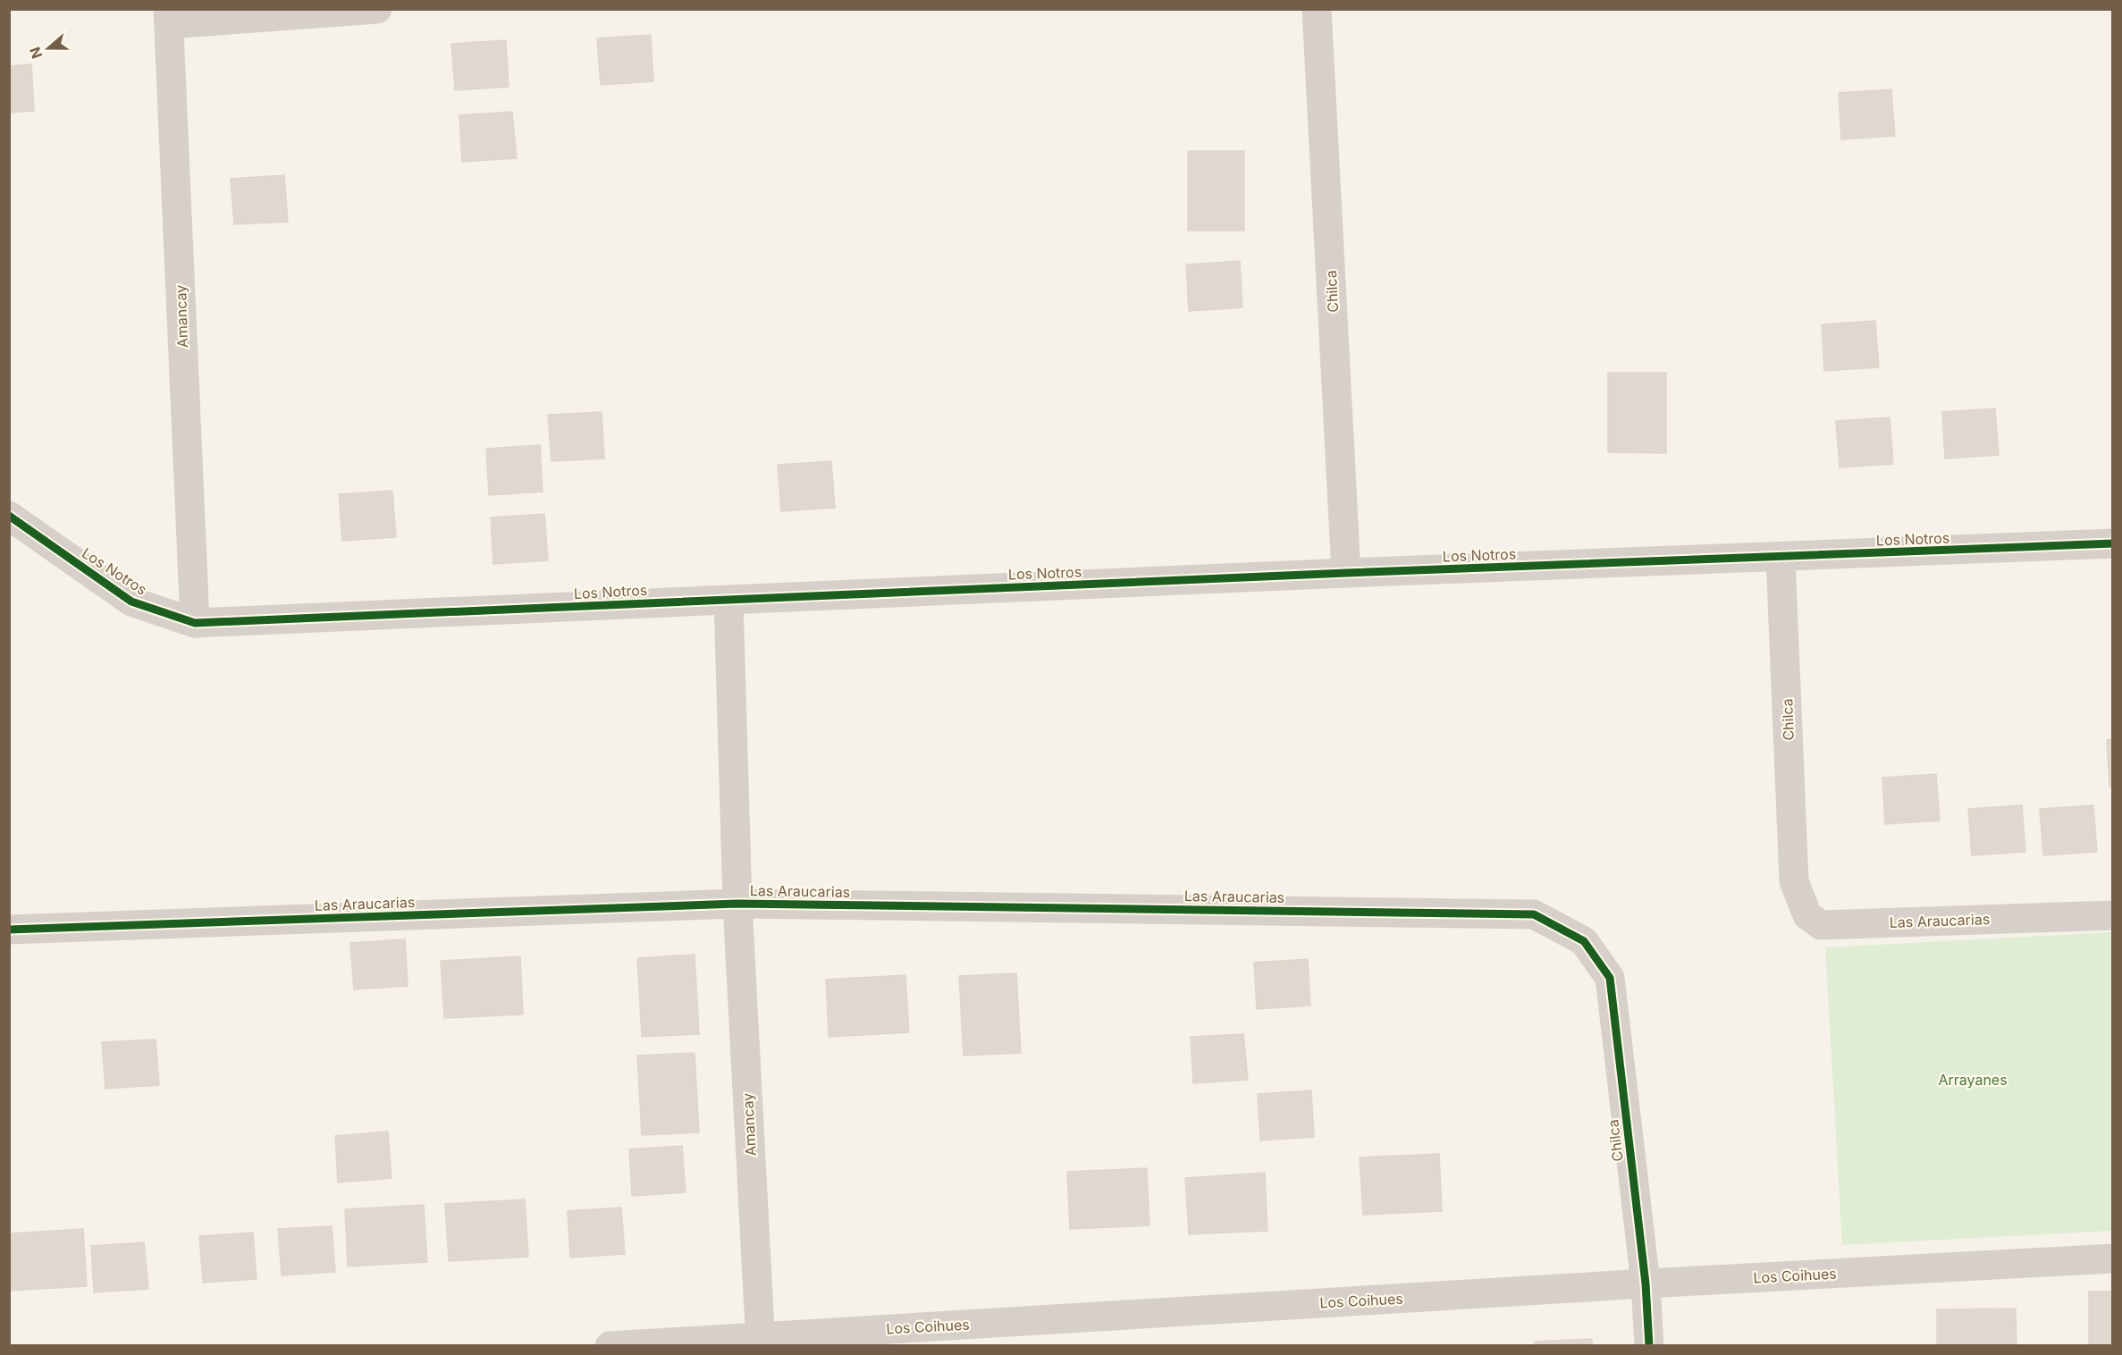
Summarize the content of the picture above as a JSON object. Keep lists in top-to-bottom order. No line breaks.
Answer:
{"streets":{"street":["Chilca","Amancay","Los Notros","Las Araucarias","Los Coihues"]},"crossings":[["Chilca","Los Notros"],["Chilca","Las Araucarias"],["Chilca","Los Coihues"],["Amancay","Los Notros"],["Amancay","Las Araucarias"],["Amancay","Los Coihues"]],"parks":["Arrayanes"],"north":"left"}
